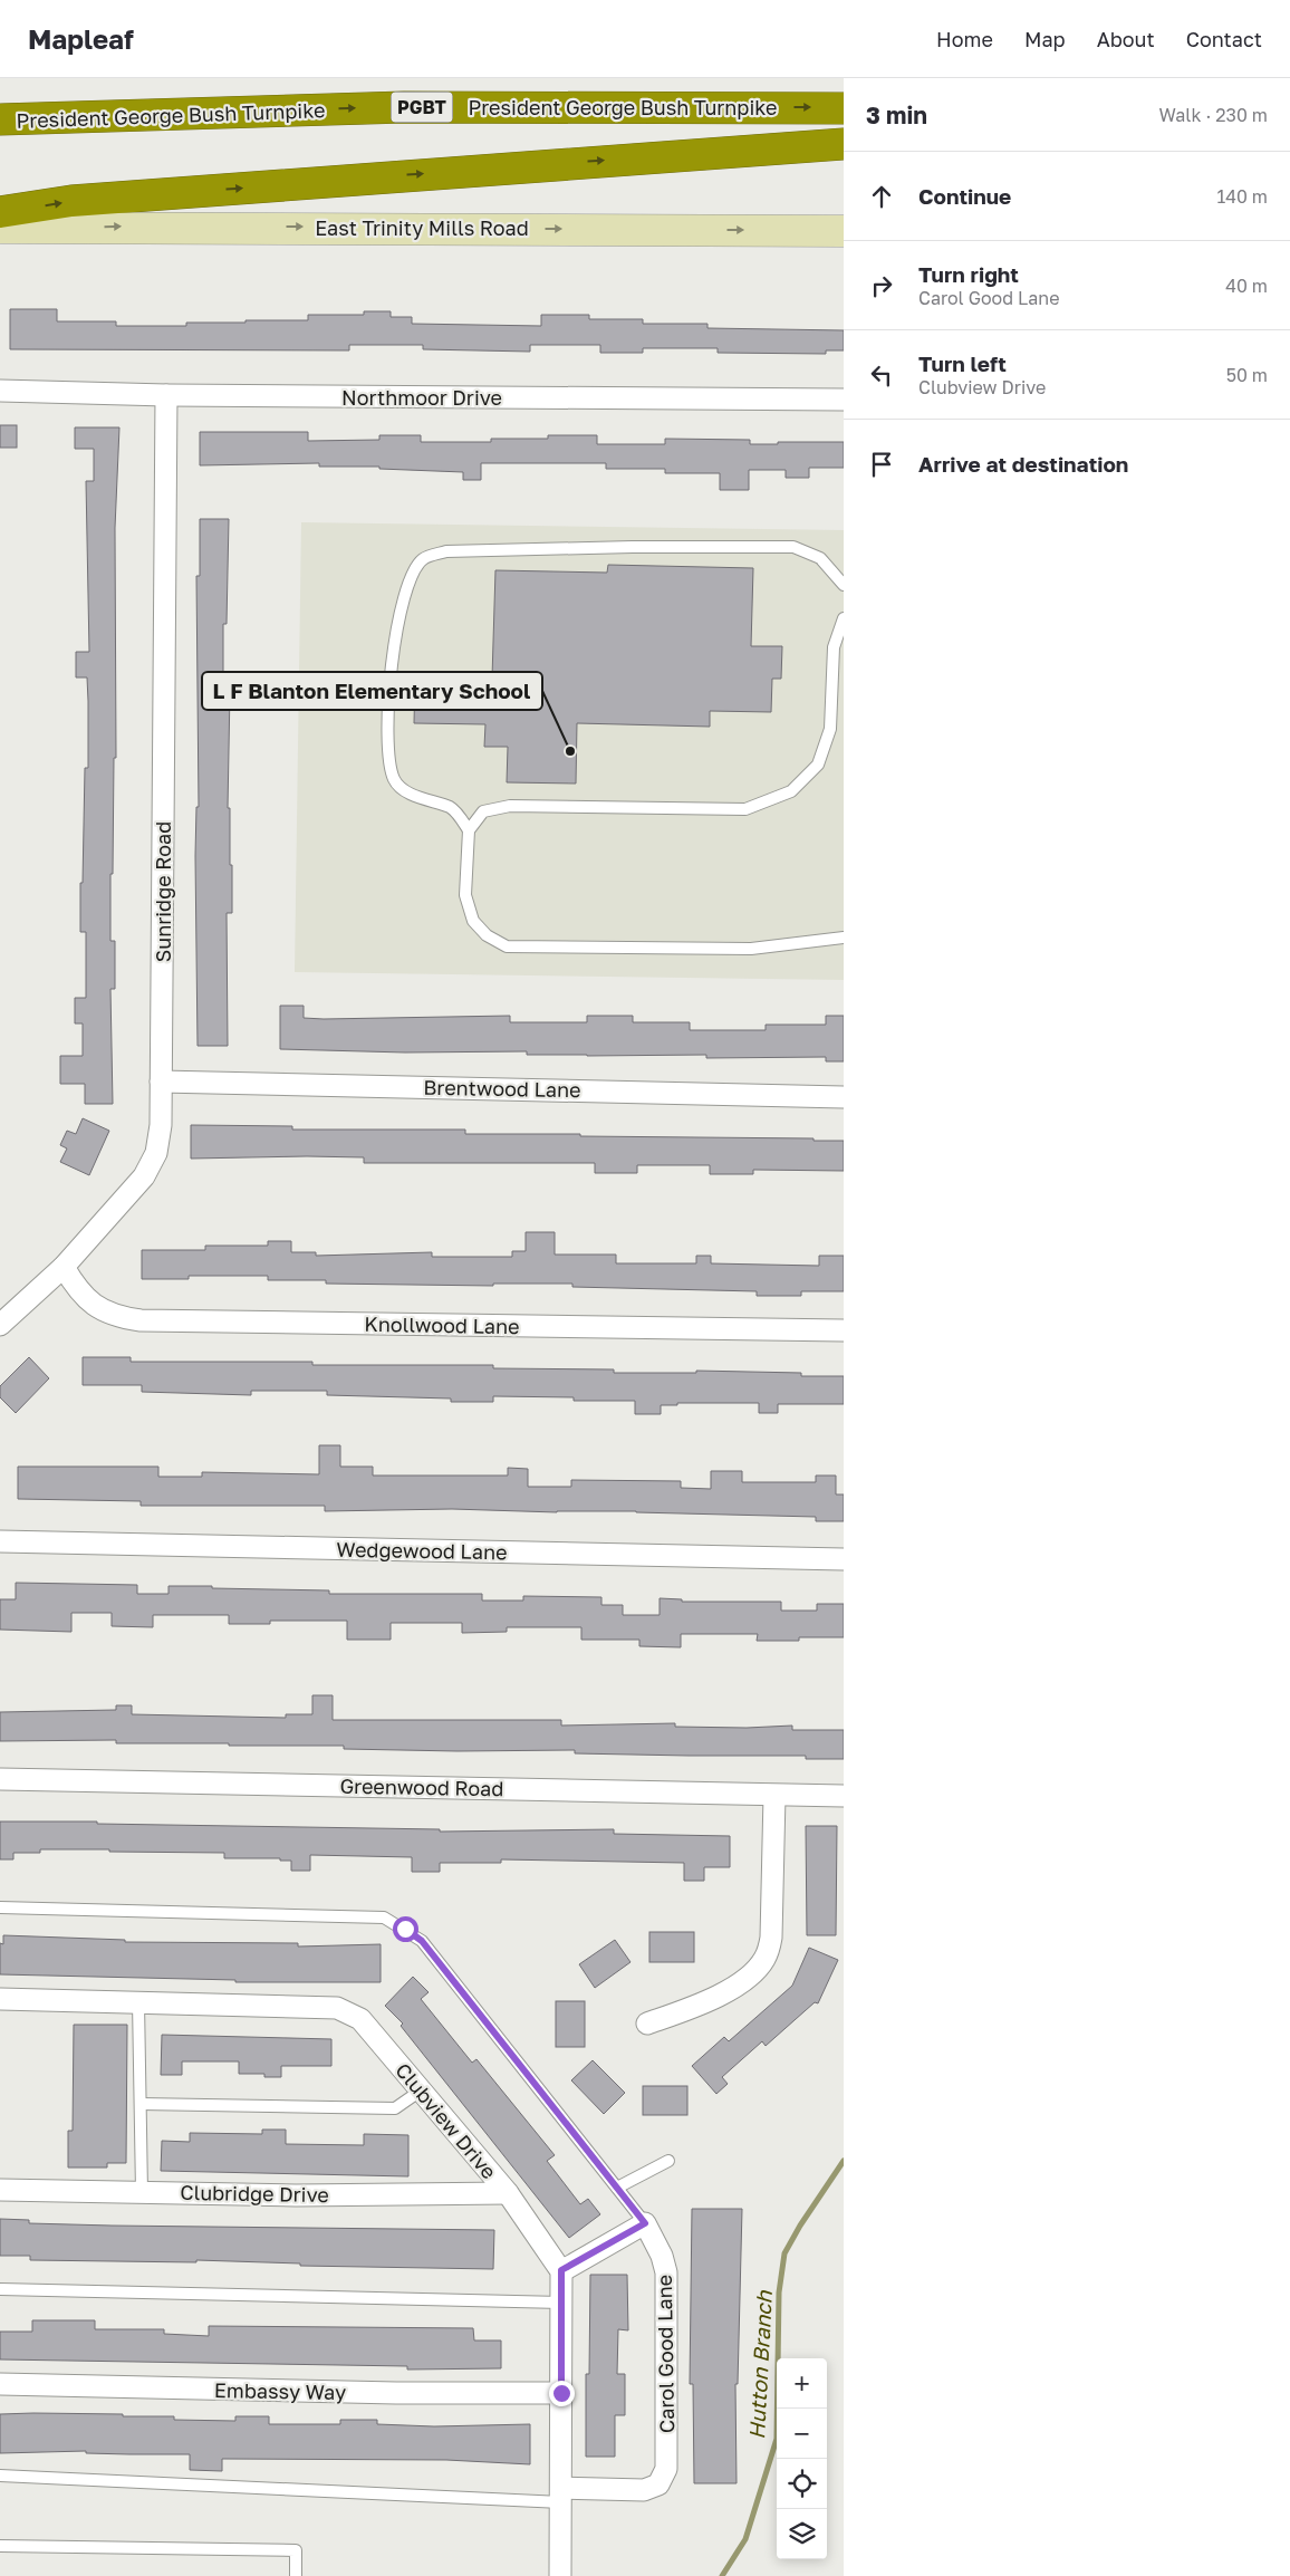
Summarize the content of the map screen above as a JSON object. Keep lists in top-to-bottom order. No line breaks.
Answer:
{"streets":{"highway":["PGBT","President George Bush Turnpike"],"main road":["East Trinity Mills Road"],"street":["Northmoor Drive","Sunridge Road","Brentwood Lane","Knollwood Lane","Wedgewood Lane","Greenwood Road","Clubview Drive","Clubridge Drive","Carol Good Lane","Embassy Way"]},"crossings":[["Northmoor Drive","Sunridge Road"],["Sunridge Road","Brentwood Lane"],["Sunridge Road","Knollwood Lane"],["Clubview Drive","Clubridge Drive"]],"one_way":["East Trinity Mills Road"],"water":["Hutton Branch"],"places":["L F Blanton Elementary School"],"page":{"header":"Mapleaf","nav":["Home","Map","About","Contact"],"heading":["3 min","Walk · 230 m"],"list":[["Continue","140 m"],["Turn right","Carol Good Lane","40 m"],["Turn left","Clubview Drive","50 m"],"Arrive at destination"],"map_buttons":["+","−"]}}
